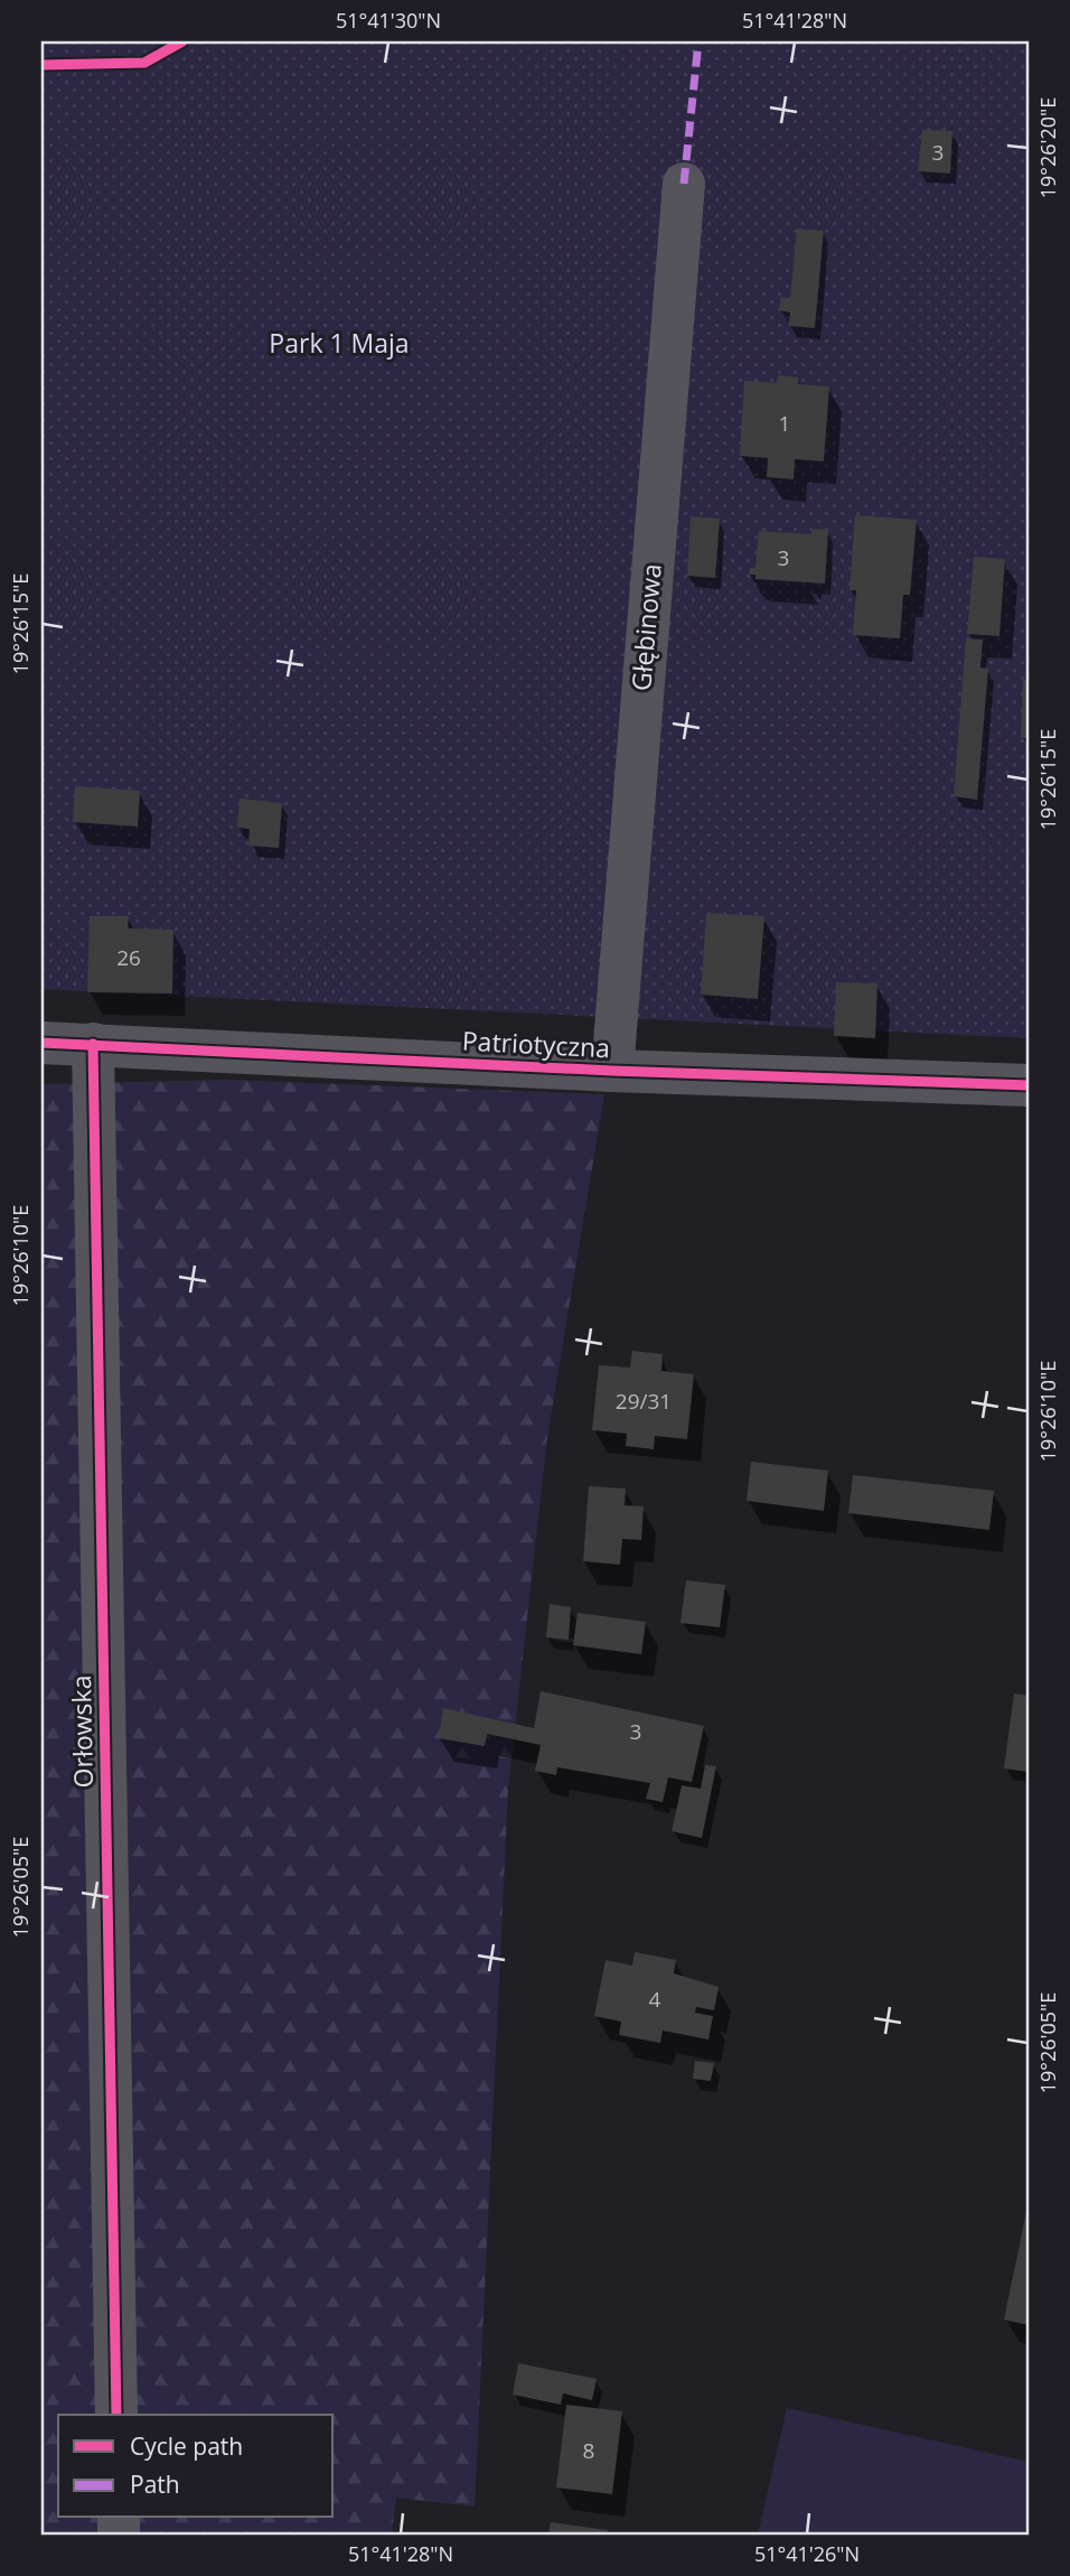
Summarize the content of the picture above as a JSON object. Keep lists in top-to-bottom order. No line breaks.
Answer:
{"streets":{"street":["Głębinowa","Patriotyczna","Orłowska"]},"crossings":[["Głębinowa","Patriotyczna"],["Patriotyczna","Orłowska"]],"parks":["Park 1 Maja"],"house_numbers":["3","1","3","26","29/31","3","4","8"],"legend":["Cycle path","Path"],"coordinates":["51°41'30\"N","51°41'28\"N","19°26'20\"E","19°26'15\"E","19°26'10\"E","19°26'05\"E","51°41'26\"N"]}
